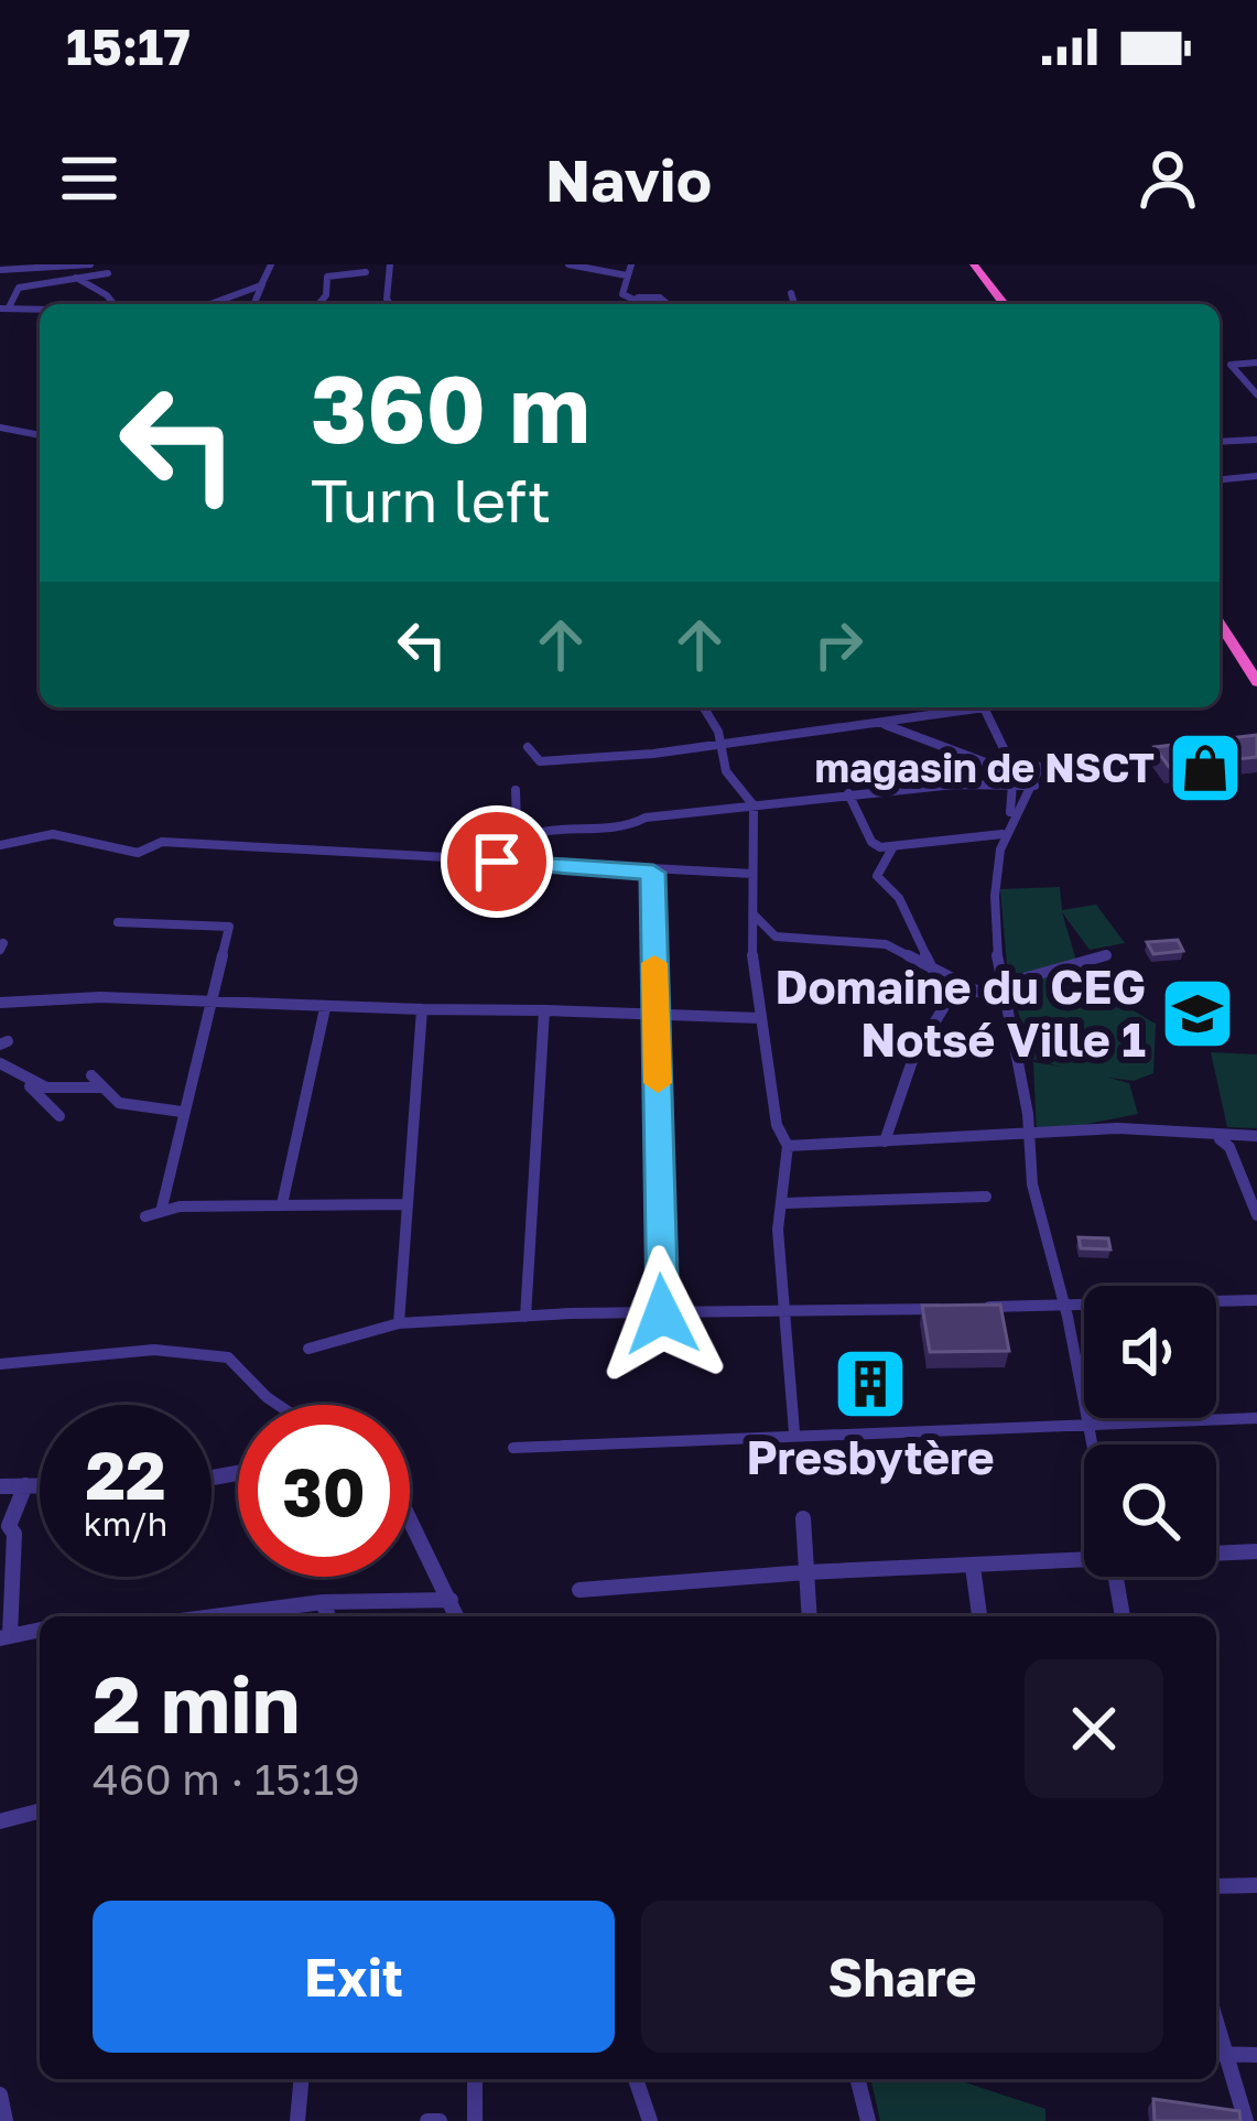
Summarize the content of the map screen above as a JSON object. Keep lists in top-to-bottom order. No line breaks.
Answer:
{"places":{"shop":["magasin de NSCT"],"school or university":["Domaine du CEG Notsé Ville 1"],"building":["Presbytère"]},"page":{"status":"15:17","header":"Navio","turn":["360 m","Turn left"],"speed":"22 km/h","limit":"30","heading":["2 min","460 m · 15:19"],"buttons":["Exit","Share"]}}
